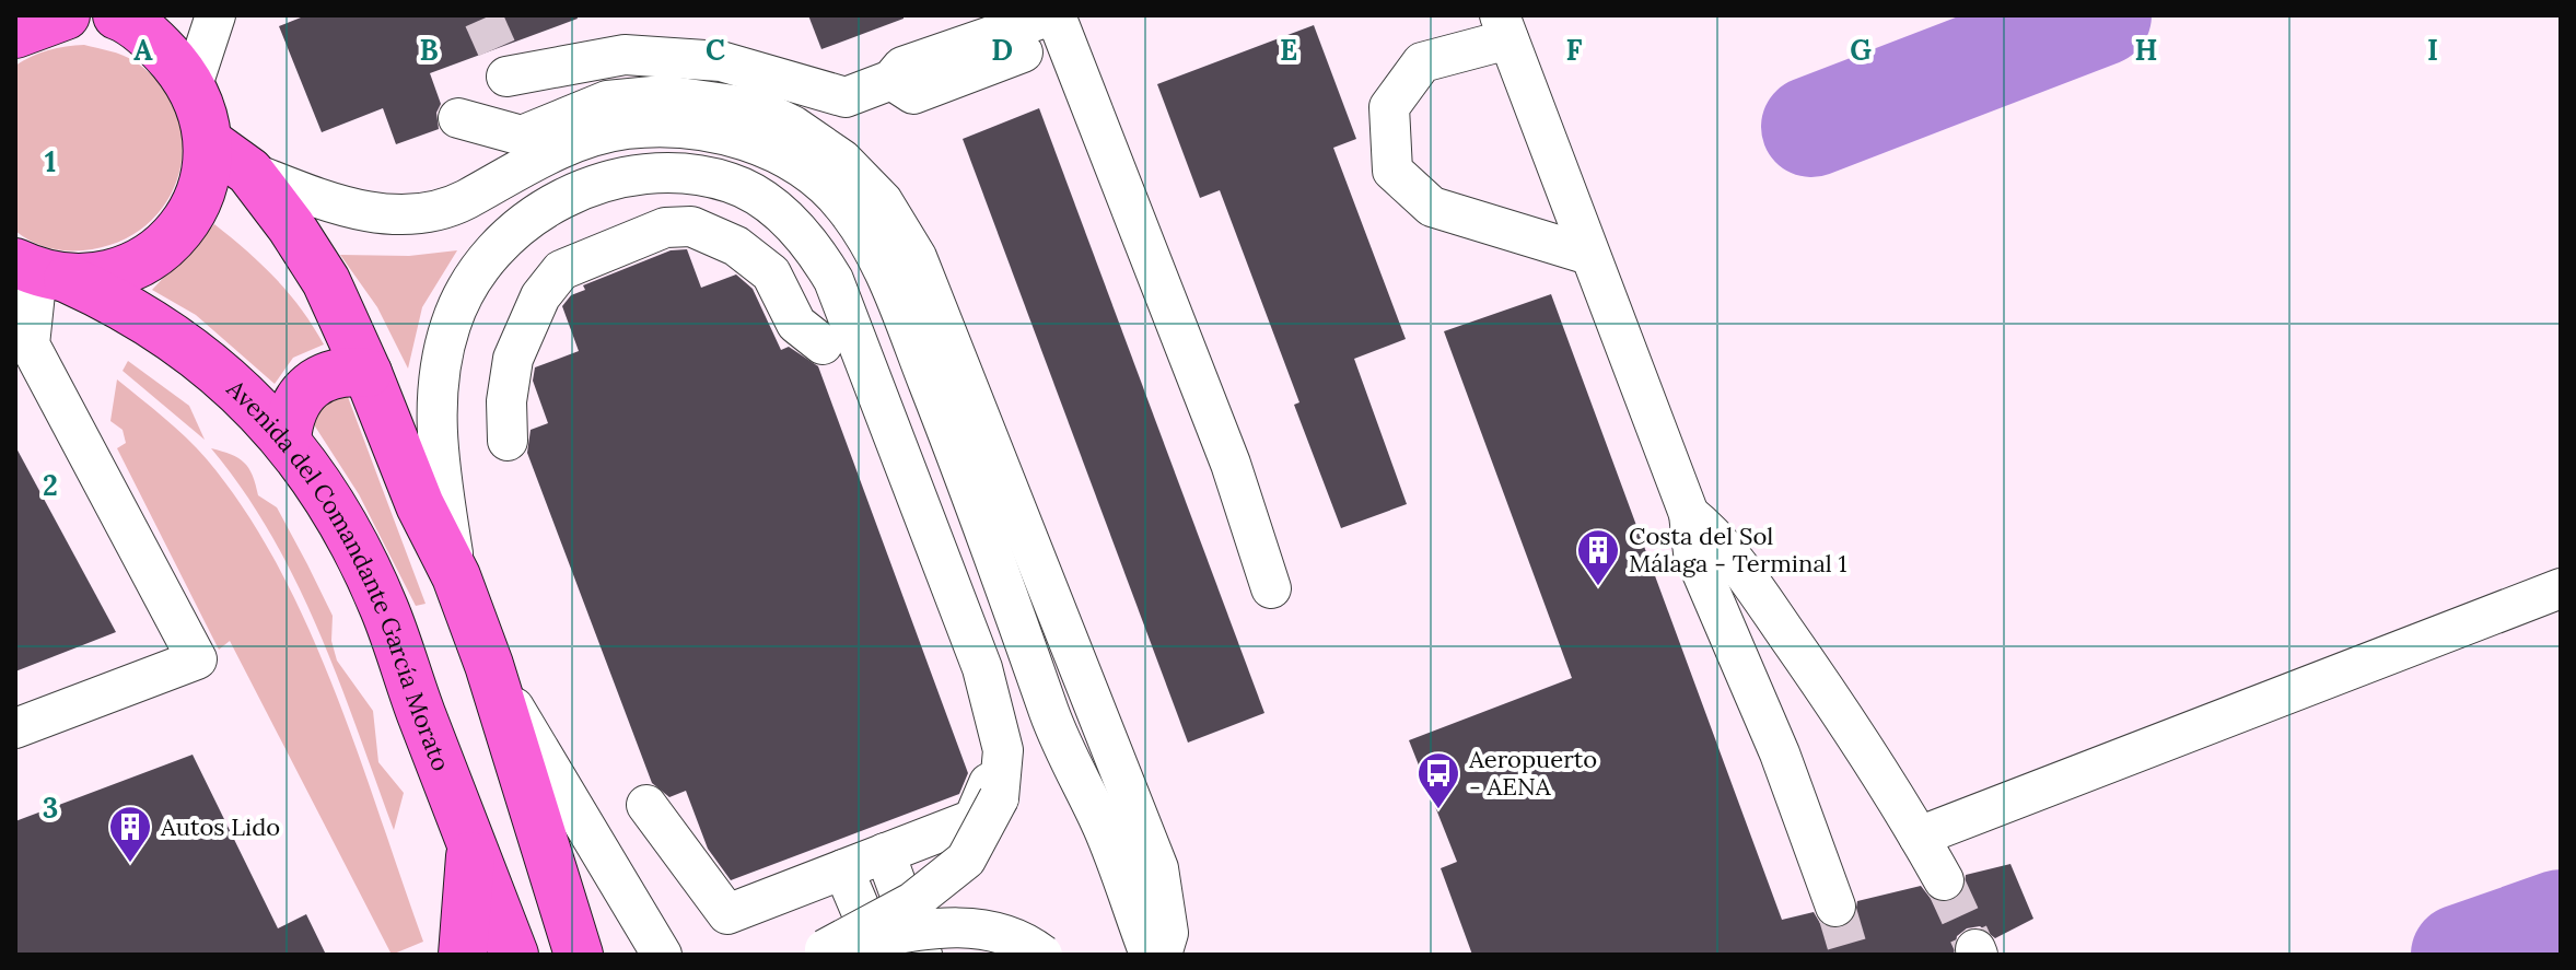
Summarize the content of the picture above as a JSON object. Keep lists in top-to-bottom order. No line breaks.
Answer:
{"streets":{"main road":["Avenida del Comandante García Morato"]},"places":{"building":["Costa del Sol Málaga - Terminal 1","Autos Lido"],"bus stop":["Aeropuerto - AENA"]},"grid":{"columns":["A","B","C","D","E","F","G","H","I"],"rows":["1","2","3"]}}
